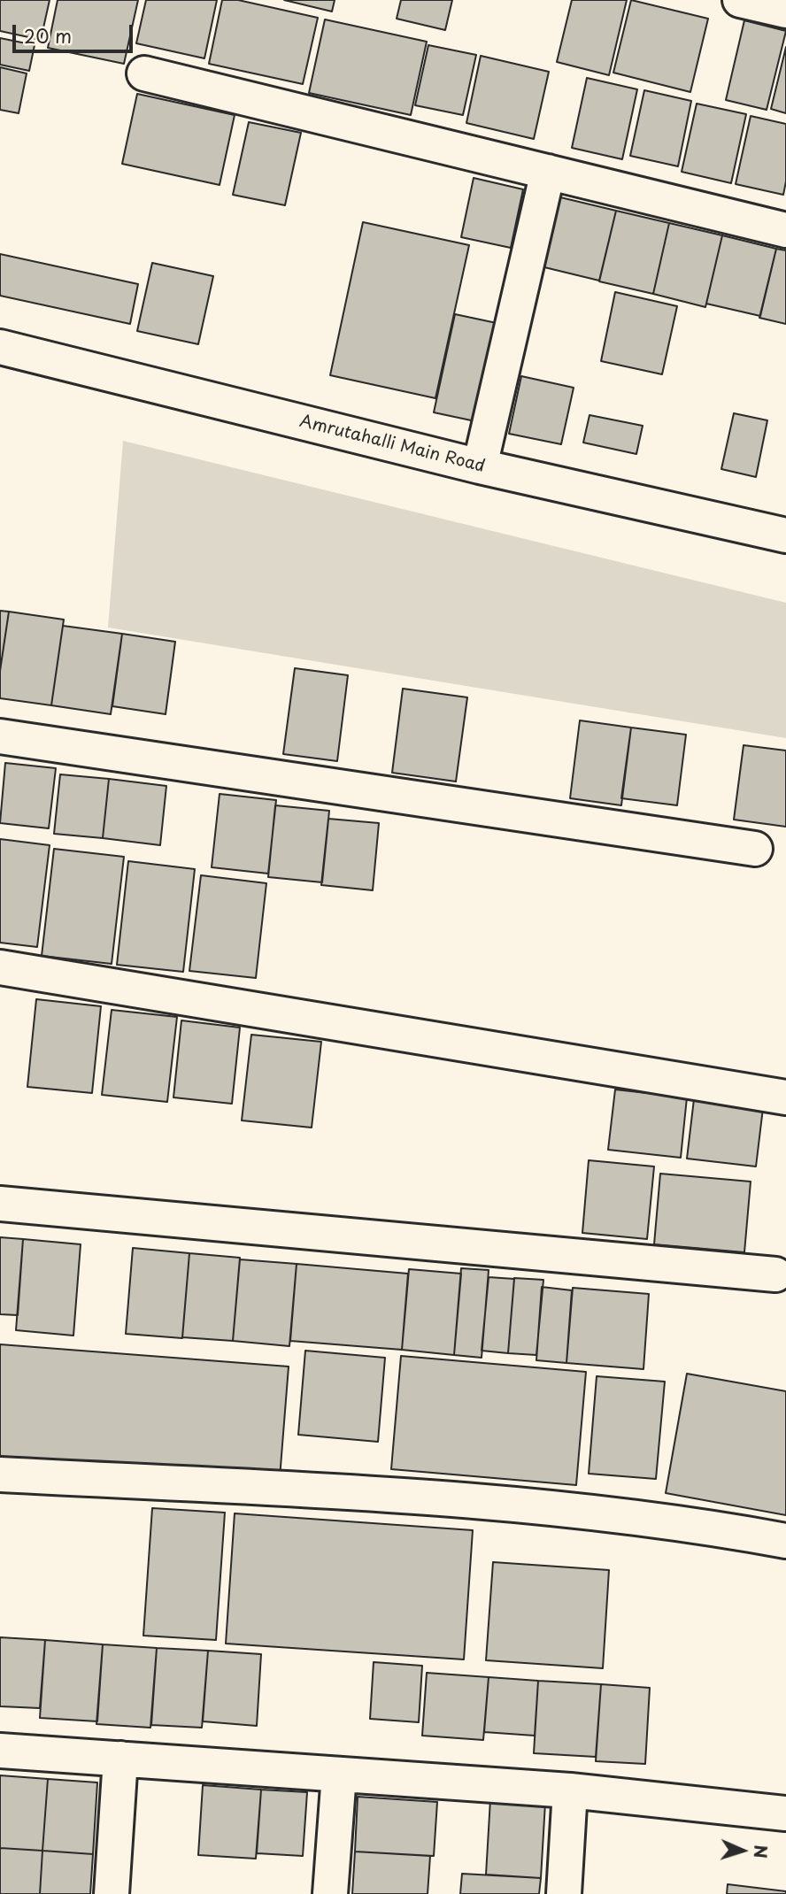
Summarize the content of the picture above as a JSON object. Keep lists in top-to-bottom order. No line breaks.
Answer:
{"streets":{"street":["Amrutahalli Main Road"]},"scale_bar":"20 m","north":"right"}
